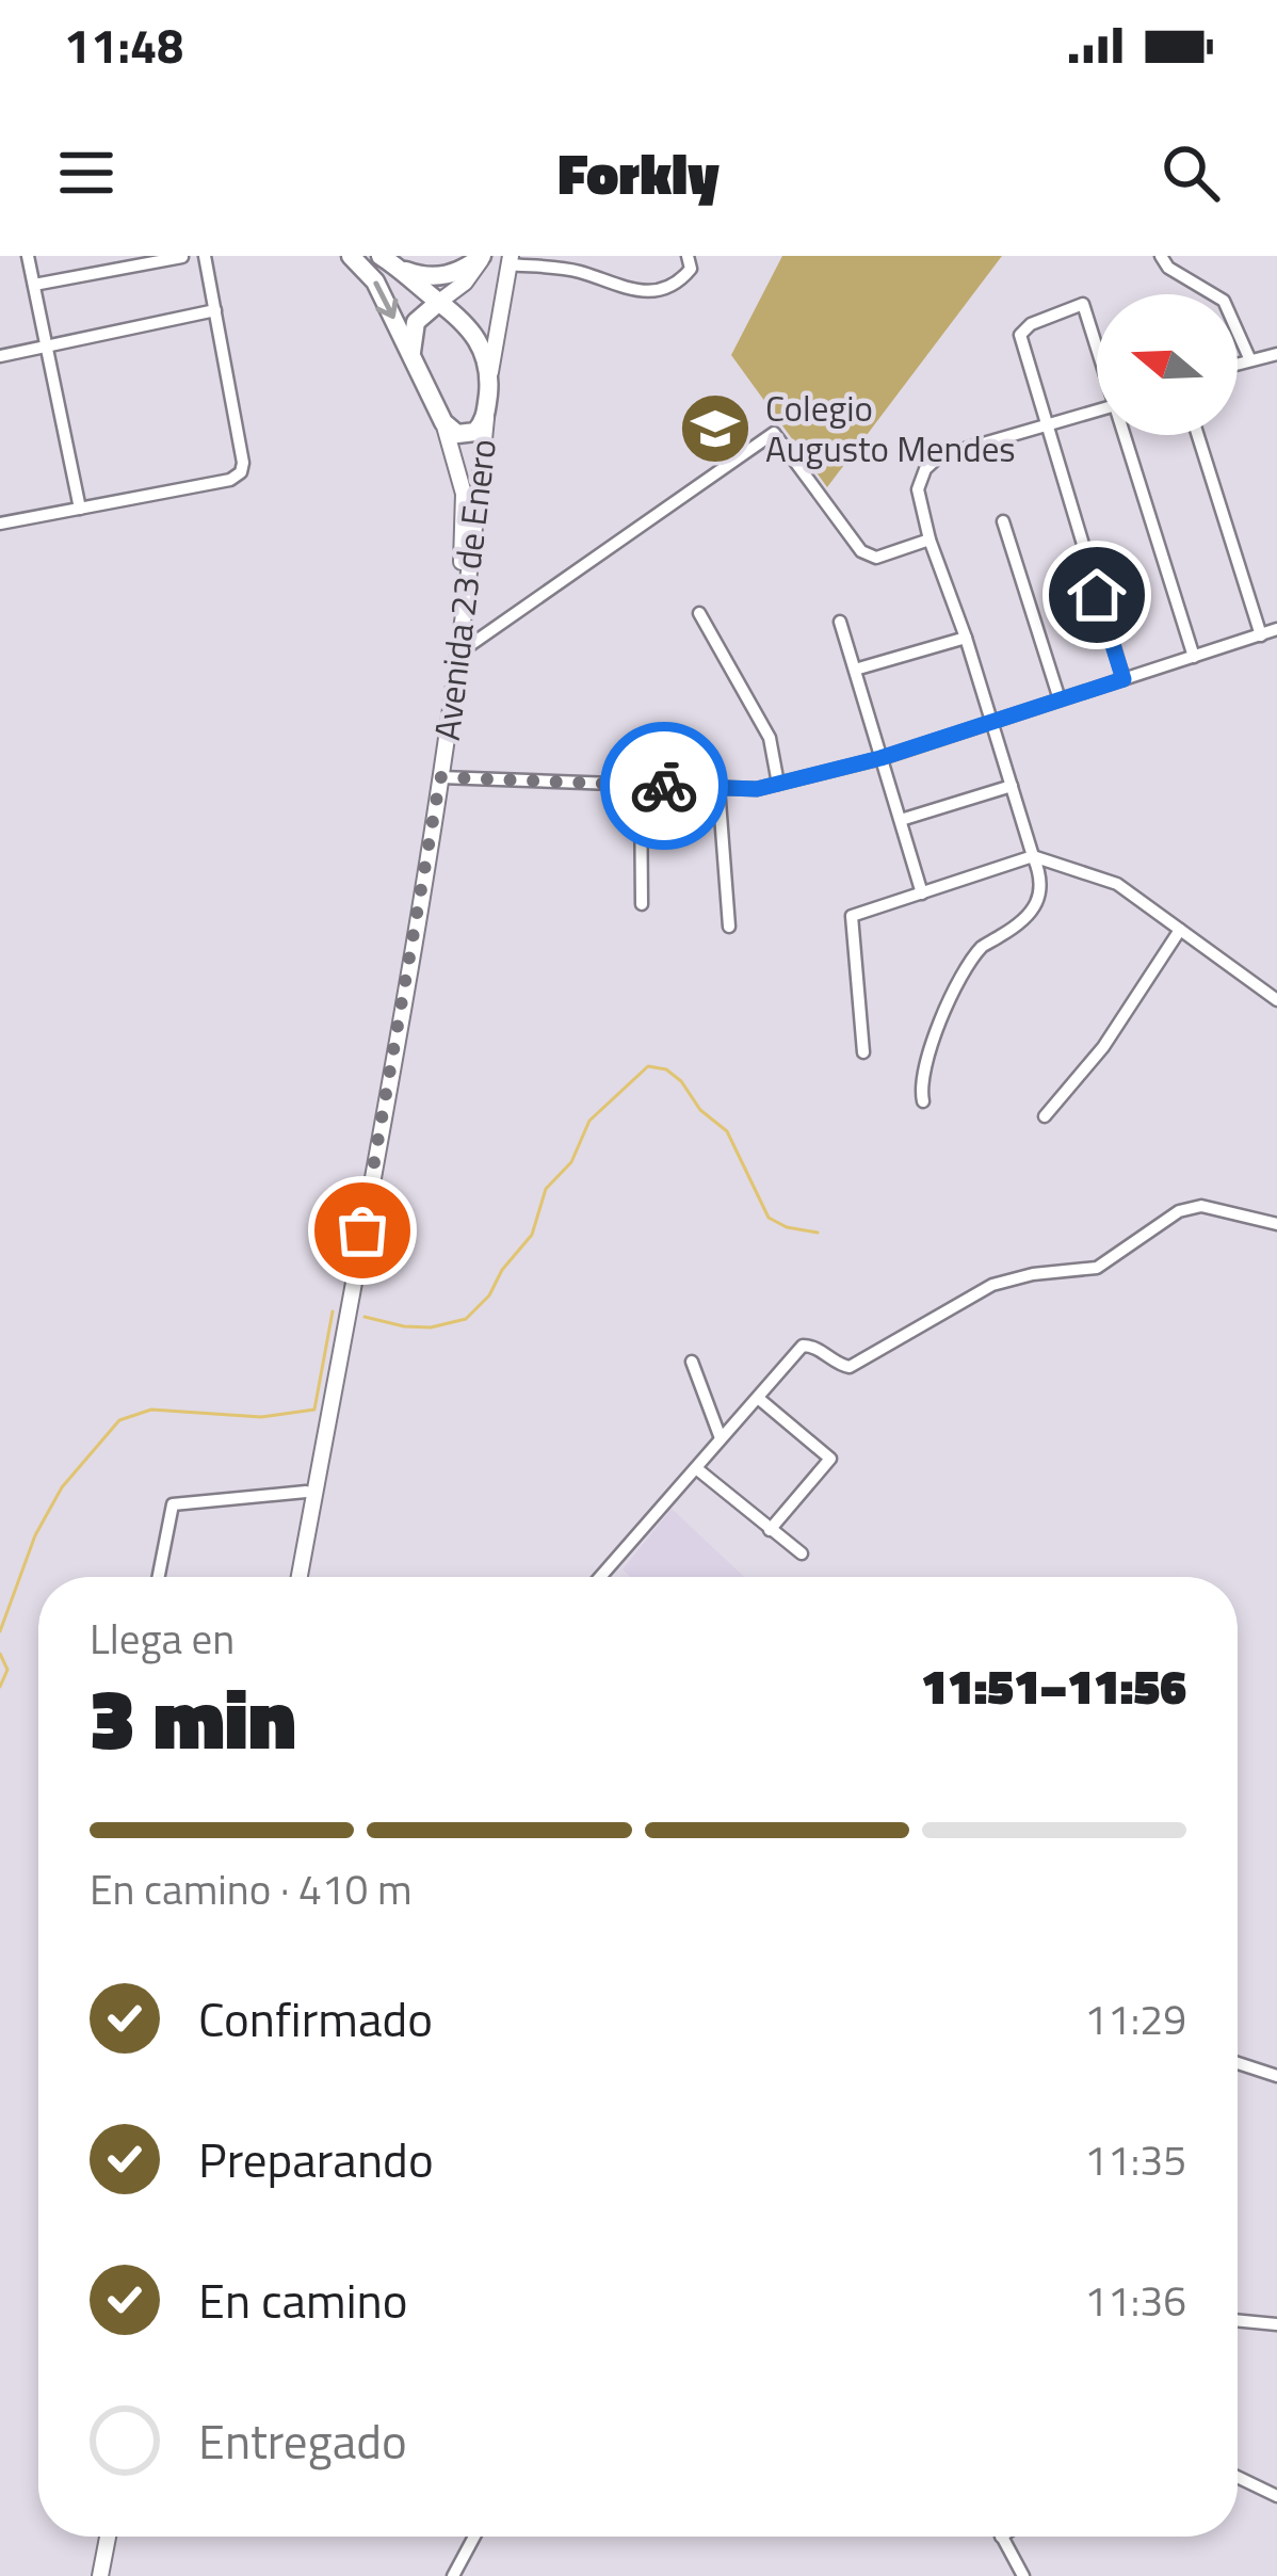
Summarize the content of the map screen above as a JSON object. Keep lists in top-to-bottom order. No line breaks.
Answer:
{"streets":{"main road":["Avenida 23 de Enero"]},"places":{"school or university":["Colegio Augusto Mendes"]},"north":"left","page":{"status":"11:48","header":"Forkly","heading":["3 min","Llega en","11:51–11:56"],"bar":"En camino · 410 m","list":[["Confirmado","11:29"],["Preparando","11:35"],["En camino","11:36"],"Entregado"]}}
